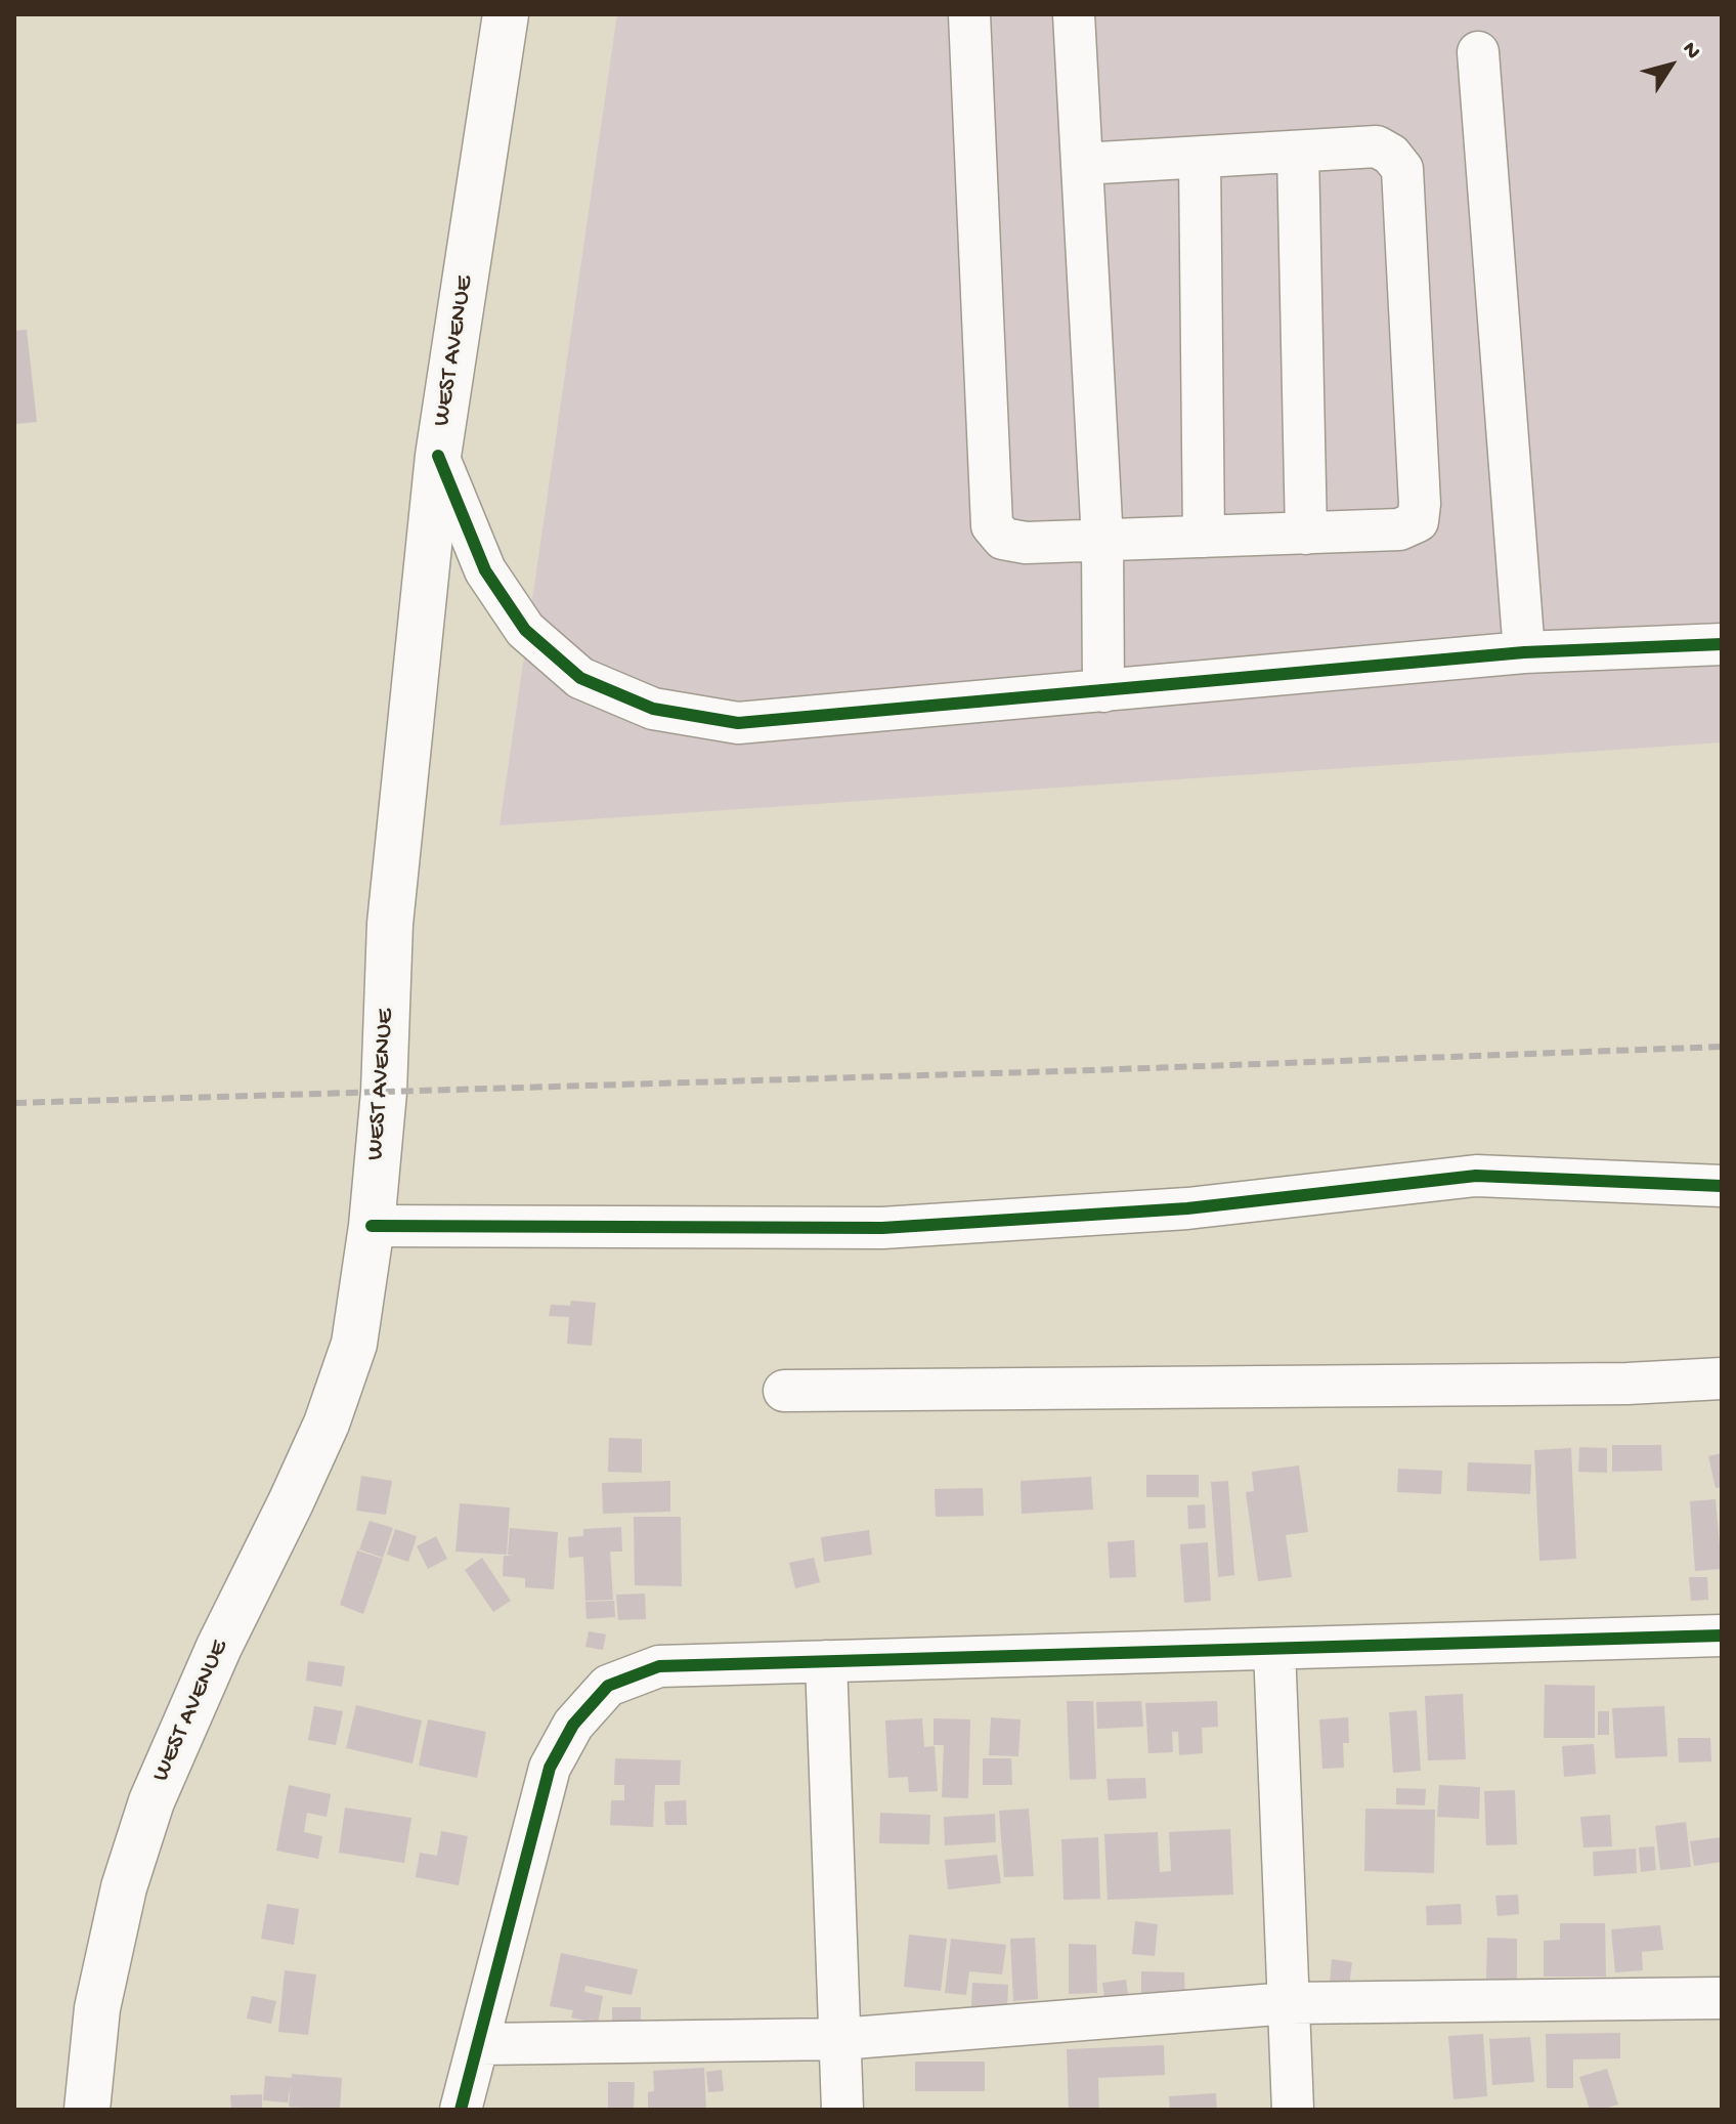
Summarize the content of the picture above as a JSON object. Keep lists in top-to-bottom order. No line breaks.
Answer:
{"streets":{"main road":["WEST AVENUE"]},"north":"top right"}
